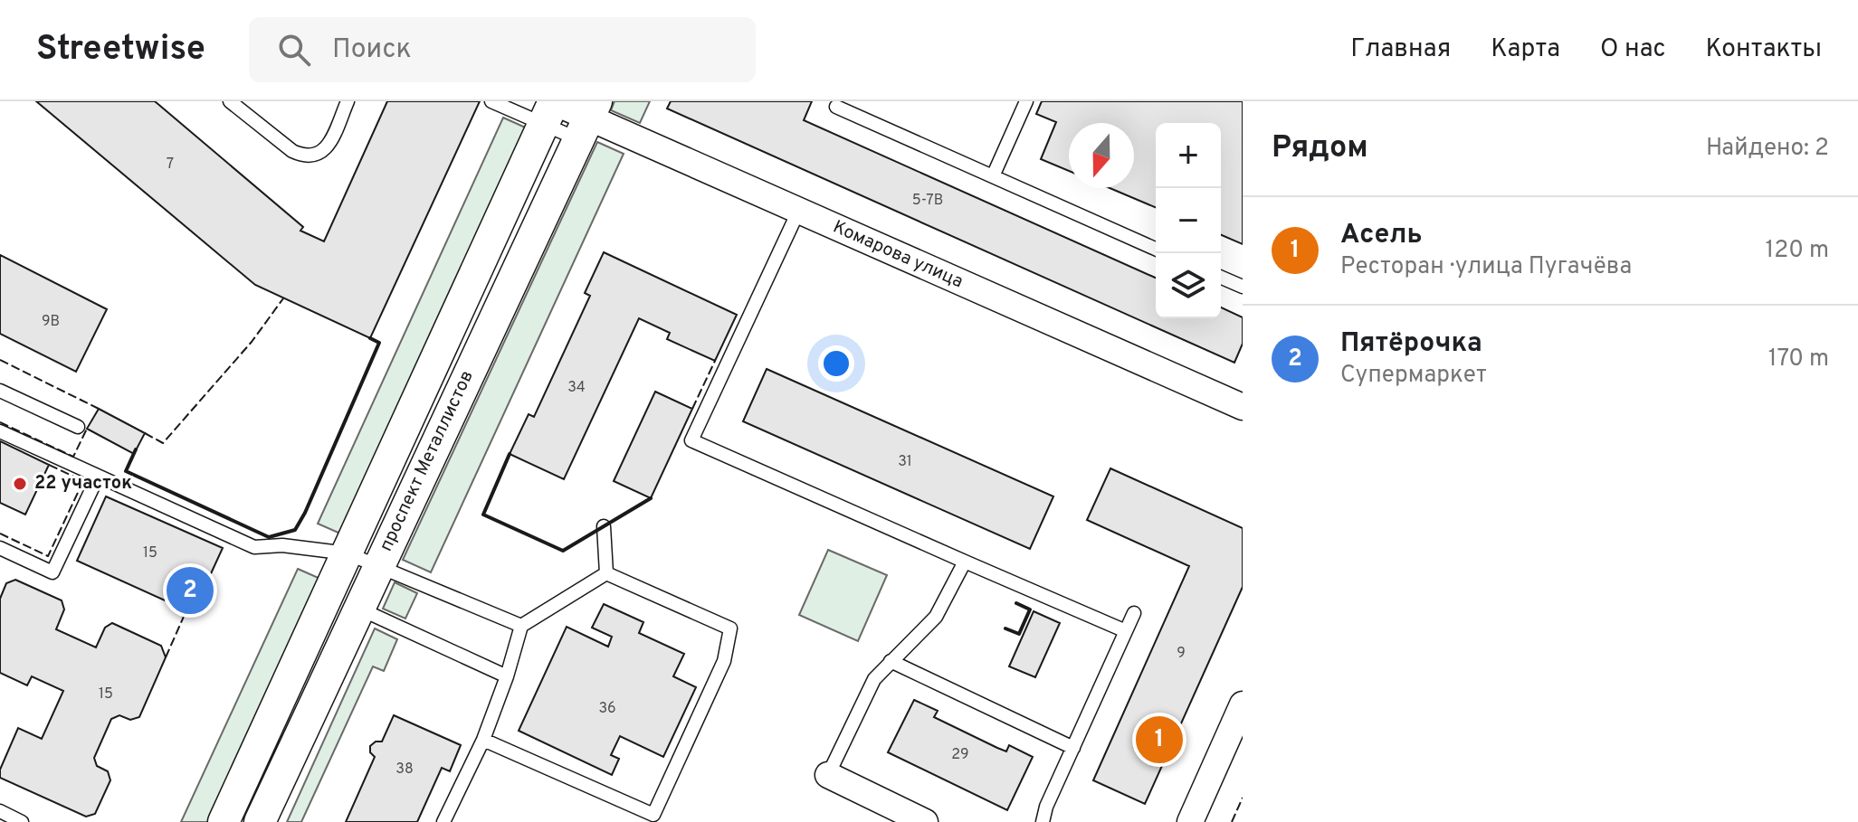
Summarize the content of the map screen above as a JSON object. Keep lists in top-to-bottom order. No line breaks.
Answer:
{"streets":{"street":["Комарова улица","проспект Металлистов"]},"crossings":[["Комарова улица","проспект Металлистов"]],"places":["22 участок"],"house_numbers":["7","5-7В","9В","34","31","15","9","15","36","29","38"],"north":"bottom","page":{"header":"Streetwise","search":"Поиск","nav":["Главная","Карта","О нас","Контакты"],"heading":["Рядом","Найдено: 2"],"map_buttons":["+","−"],"list":[{"mark":"1","name":"Асель","note":"Ресторан · улица Пугачёва","value":"120 m"},{"mark":"2","name":"Пятёрочка","note":"Супермаркет","value":"170 m"}],"pins":["2","1"]}}
